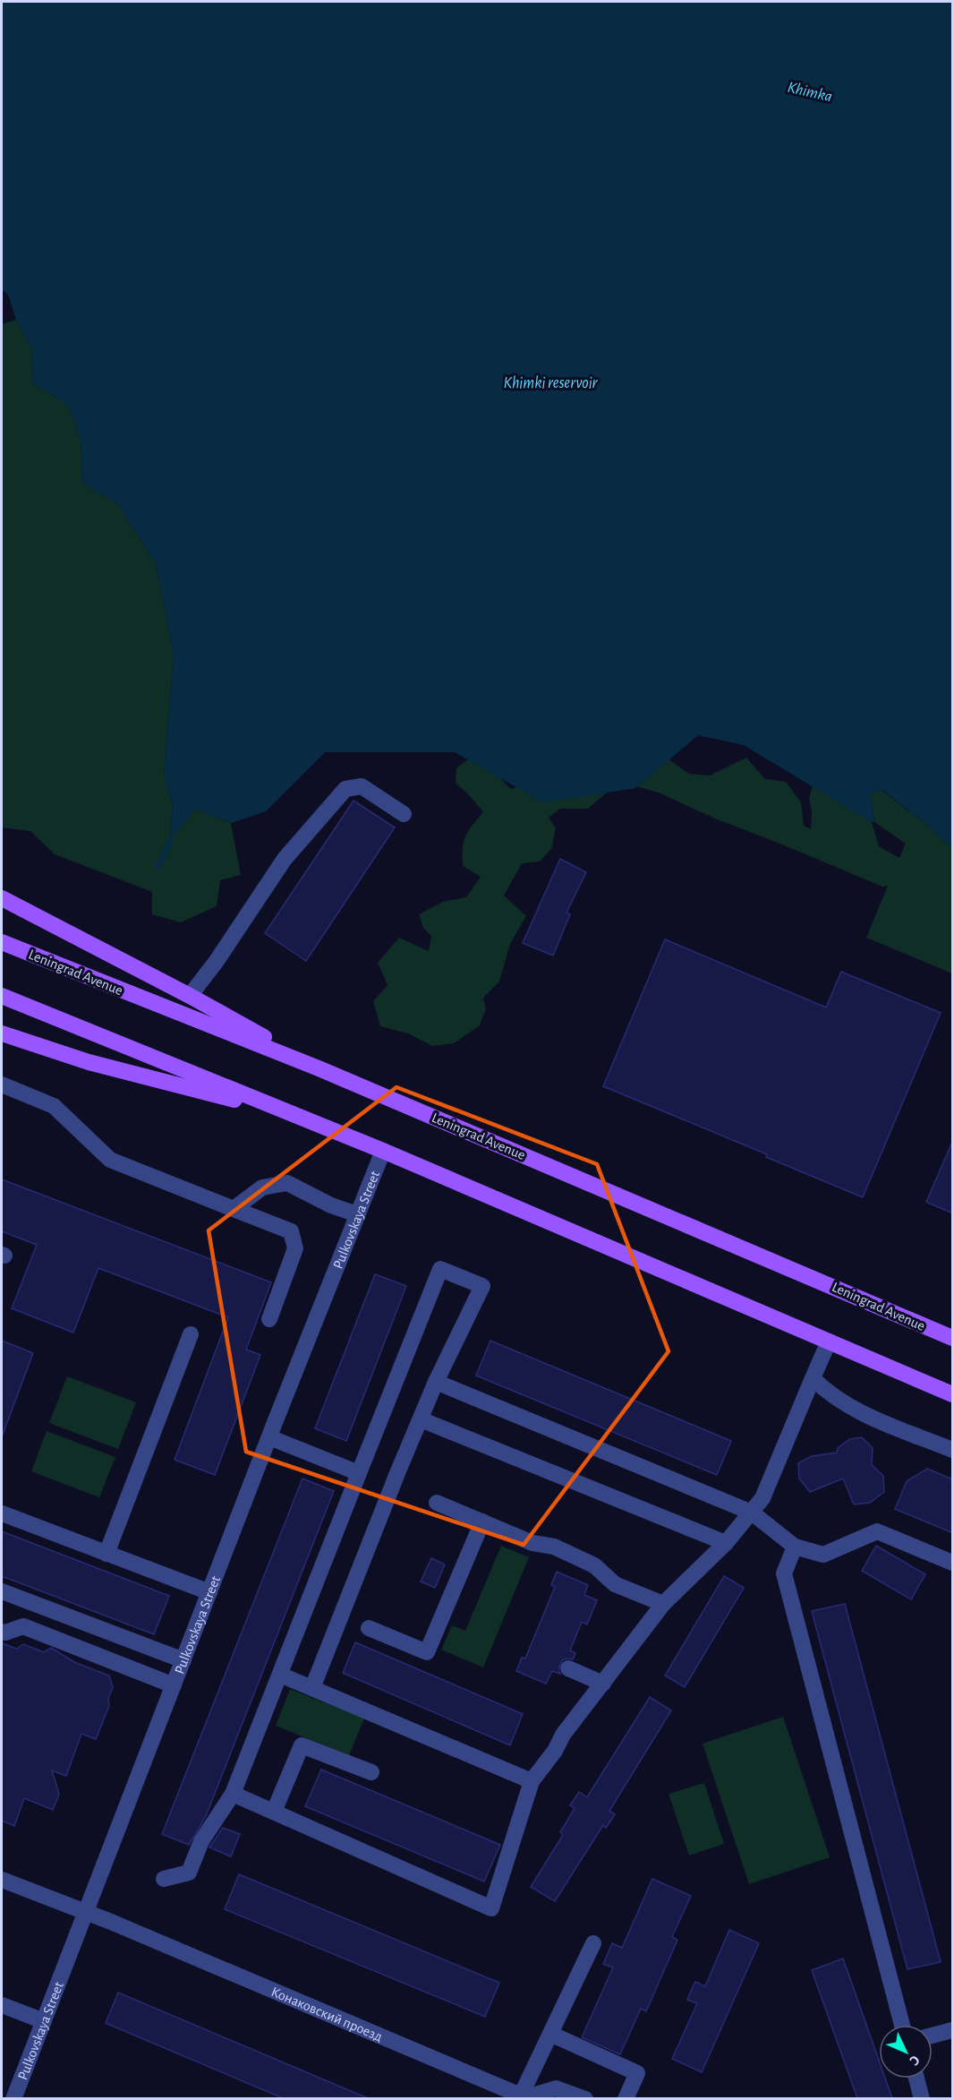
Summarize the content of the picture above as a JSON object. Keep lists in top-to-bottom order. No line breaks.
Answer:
{"streets":{"main road":["Leningrad Avenue"],"street":["Pulkovskaya Street","Конаковский проезд"]},"crossings":[["Pulkovskaya Street","Конаковский проезд"]],"water":["Khimka","Khimki reservoir"],"north":"bottom right"}
